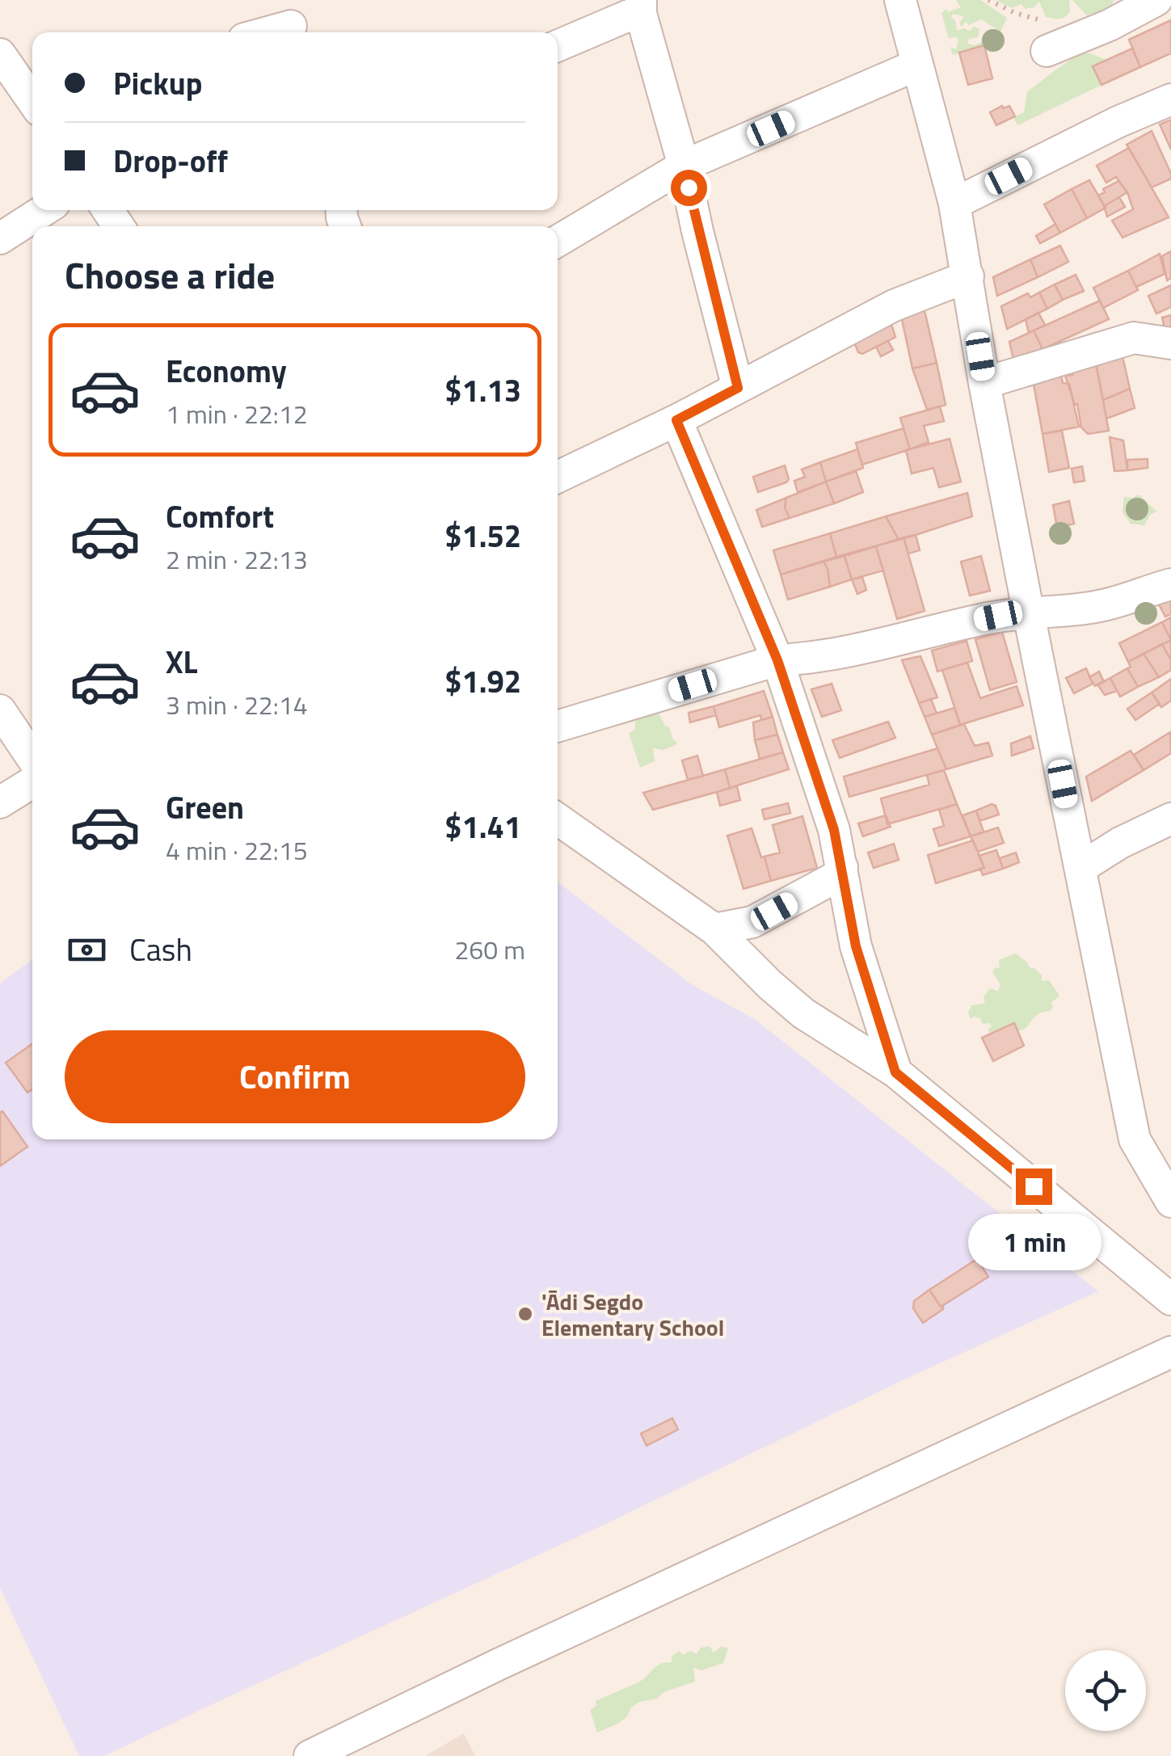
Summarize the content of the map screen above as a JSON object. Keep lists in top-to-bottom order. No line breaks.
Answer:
{"places":["'Ādi Segdo Elementary School"],"page":{"banner":["Pickup","Drop-off"],"heading":"Choose a ride","list":[{"name":"Economy","note":"1 min · 22:12","value":"$1.13"},{"name":"Comfort","note":"2 min · 22:13","value":"$1.52"},{"name":"XL","note":"3 min · 22:14","value":"$1.92"},{"name":"Green","note":"4 min · 22:15","value":"$1.41"}],"pay":["Cash","260 m"],"buttons":"Confirm","bubble":"1 min"}}
